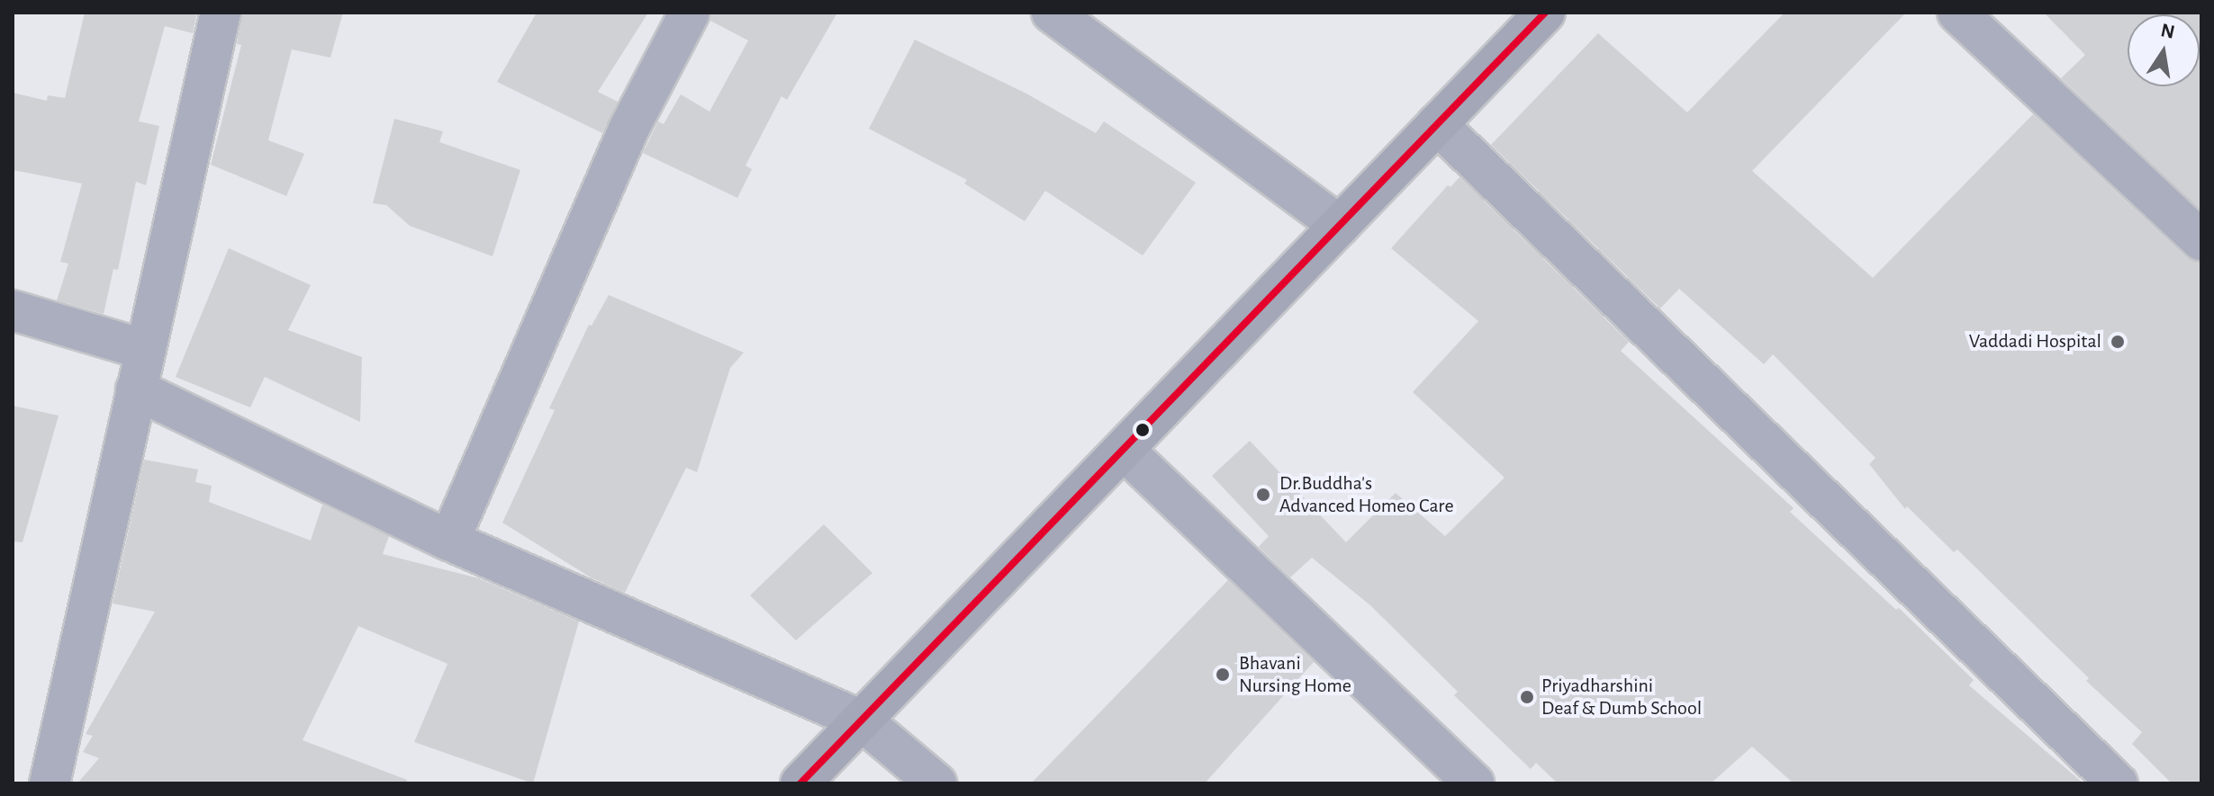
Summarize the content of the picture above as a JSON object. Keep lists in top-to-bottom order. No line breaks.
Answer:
{"places":["Vaddadi Hospital","Dr.Buddha's Advanced Homeo Care","Bhavani Nursing Home","Priyadharshini Deaf & Dumb School"],"north":"top"}
